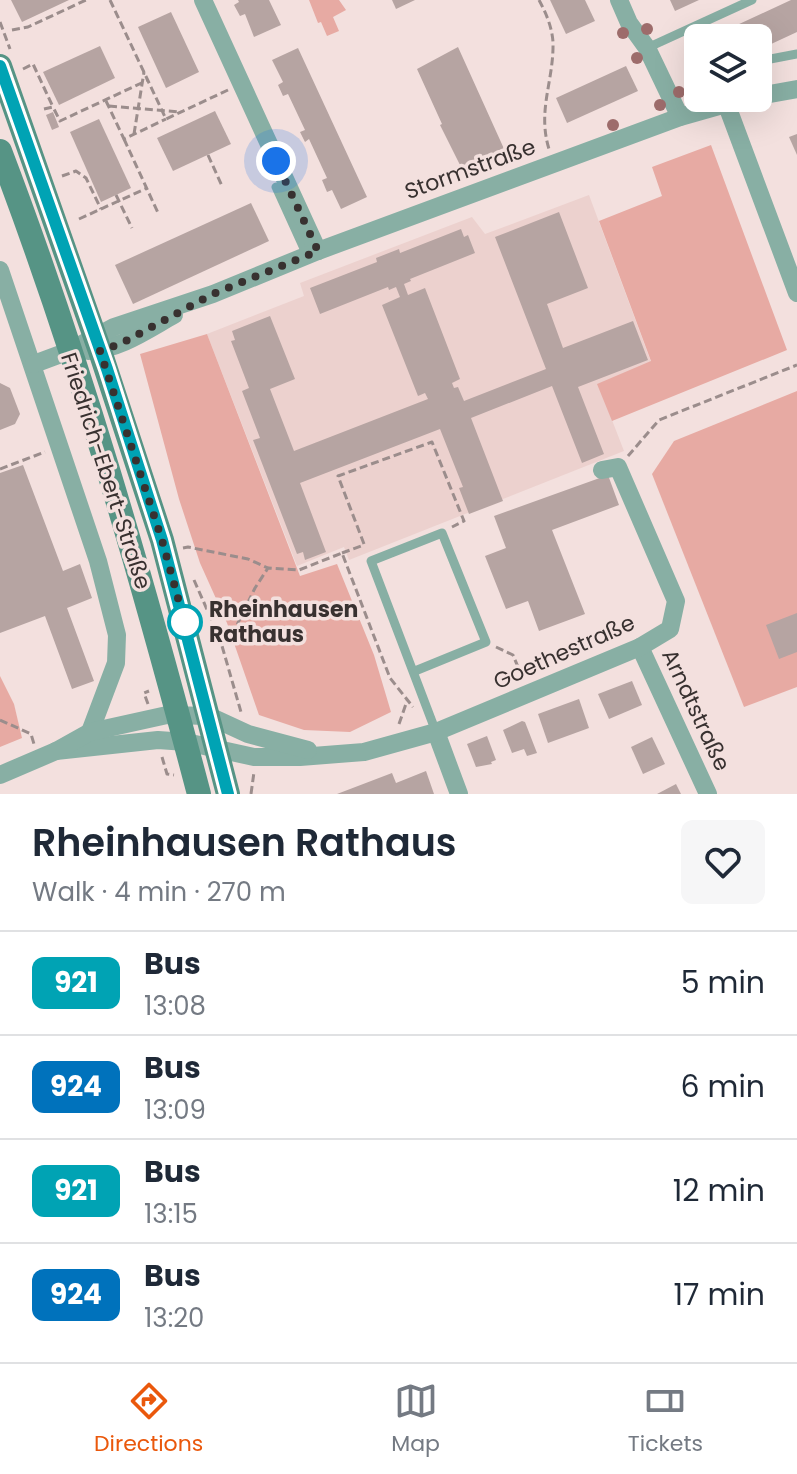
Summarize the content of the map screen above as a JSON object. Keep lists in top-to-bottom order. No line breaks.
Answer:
{"streets":{"main road":["Friedrich-Ebert-Straße"],"street":["Stormstraße","Goethestraße","Arndtstraße"]},"crossings":[["Stormstraße","Friedrich-Ebert-Straße"],["Friedrich-Ebert-Straße","Goethestraße"],["Goethestraße","Arndtstraße"]],"places":["Rheinhausen Rathaus"],"lines":["bus line 921"],"page":{"heading":["Rheinhausen Rathaus","Walk · 4 min · 270 m"],"list":[{"mark":"921","name":"Bus","note":"13:08","value":"5 min"},{"mark":"924","name":"Bus","note":"13:09","value":"6 min"},{"mark":"921","name":"Bus","note":"13:15","value":"12 min"},{"mark":"924","name":"Bus","note":"13:20","value":"17 min"}],"tabs":["Directions","Map","Tickets"]}}
